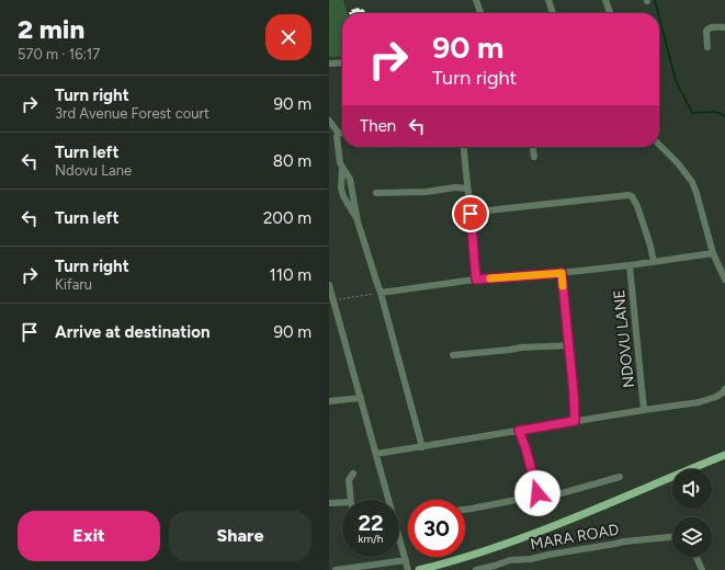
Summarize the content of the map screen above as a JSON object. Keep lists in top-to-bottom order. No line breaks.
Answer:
{"streets":{"street":["NDOVU LANE","MARA ROAD"]},"page":{"heading":["2 min","570 m · 16:17"],"turn":["90 m","Turn right"],"list":[{"name":"Turn right","note":"3rd Avenue Forest court","value":"90 m"},{"name":"Turn left","note":"Ndovu Lane","value":"80 m"},{"name":"Turn left","value":"200 m"},{"name":"Turn right","note":"Kifaru","value":"110 m"},{"name":"Arrive at destination","value":"90 m"}],"then":"Then","speed":"22 km/h","limit":"30","buttons":["Exit","Share"]}}
